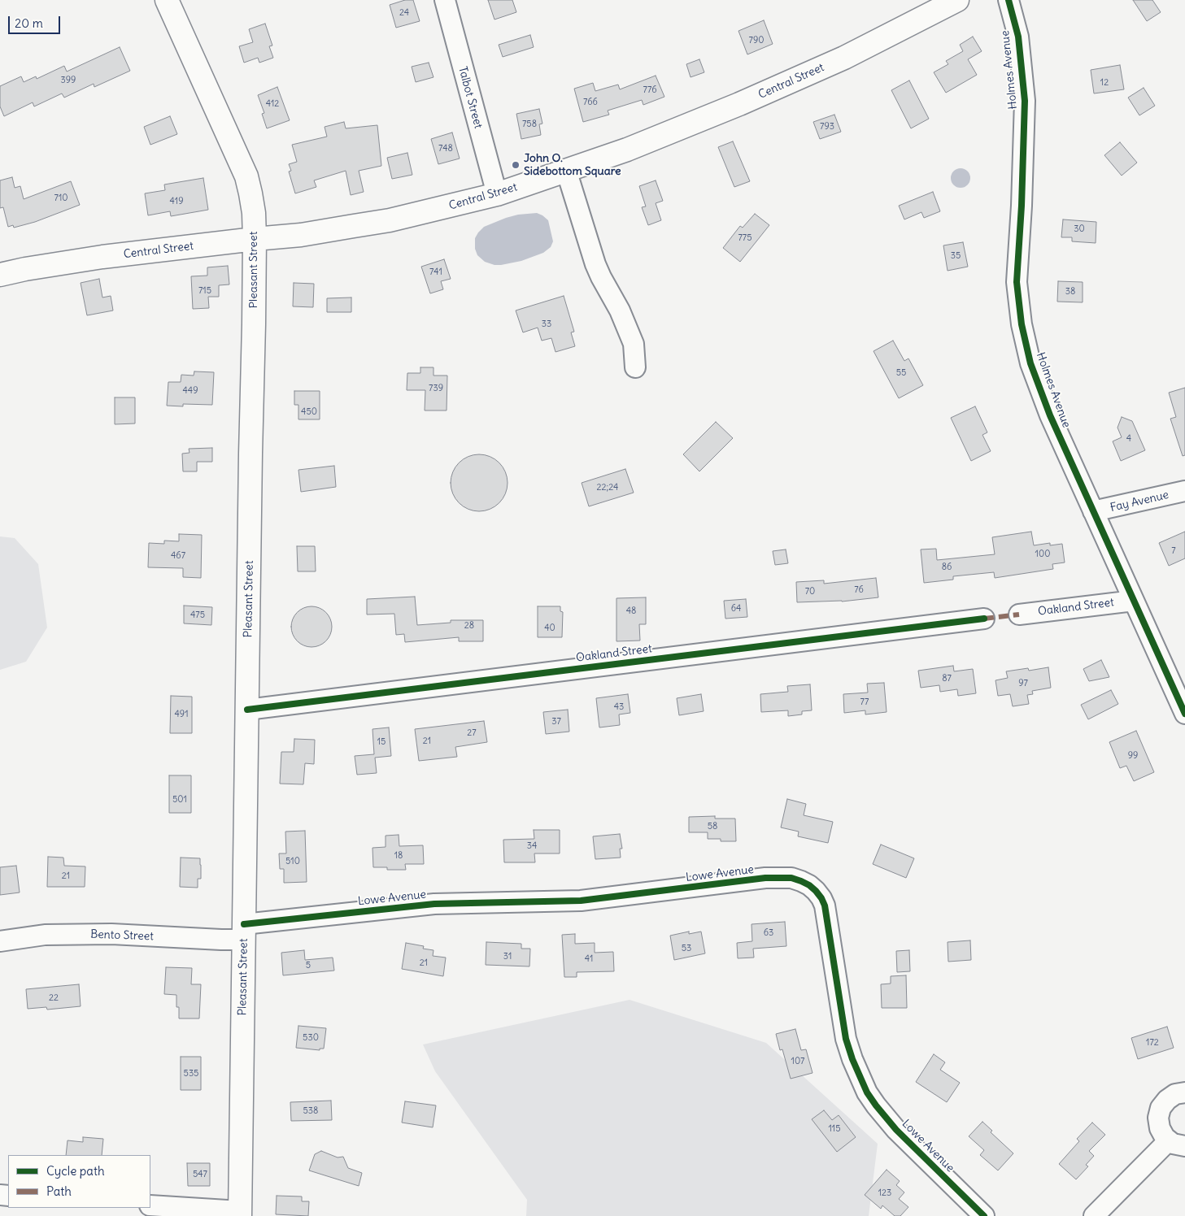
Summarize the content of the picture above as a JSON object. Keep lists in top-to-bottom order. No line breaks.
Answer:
{"streets":{"main road":["Central Street","Pleasant Street"],"street":["Holmes Avenue","Talbot Street","Fay Avenue","Oakland Street","Lowe Avenue","Bento Street"]},"crossings":[["Holmes Avenue","Fay Avenue"],["Holmes Avenue","Oakland Street"],["Central Street","Talbot Street"],["Central Street","Pleasant Street"],["Pleasant Street","Oakland Street"],["Pleasant Street","Lowe Avenue"],["Pleasant Street","Bento Street"],["Lowe Avenue","Bento Street"]],"places":["John O. Sidebottom Square"],"house_numbers":["24","790","399","12","776","766","412","758","793","748","710","419","30","775","35","741","715","38","33","55","739","449","450","4","22;24","7","100","467","86","76","70","64","48","475","28","40","87","97","77","43","491","37","27","21","15","99","501","58","34","18","510","21","63","53","31","41","21","5","22","530","172","107","535","538","115","547","123"],"legend":["Cycle path","Path"],"scale_bar":"20 m"}
